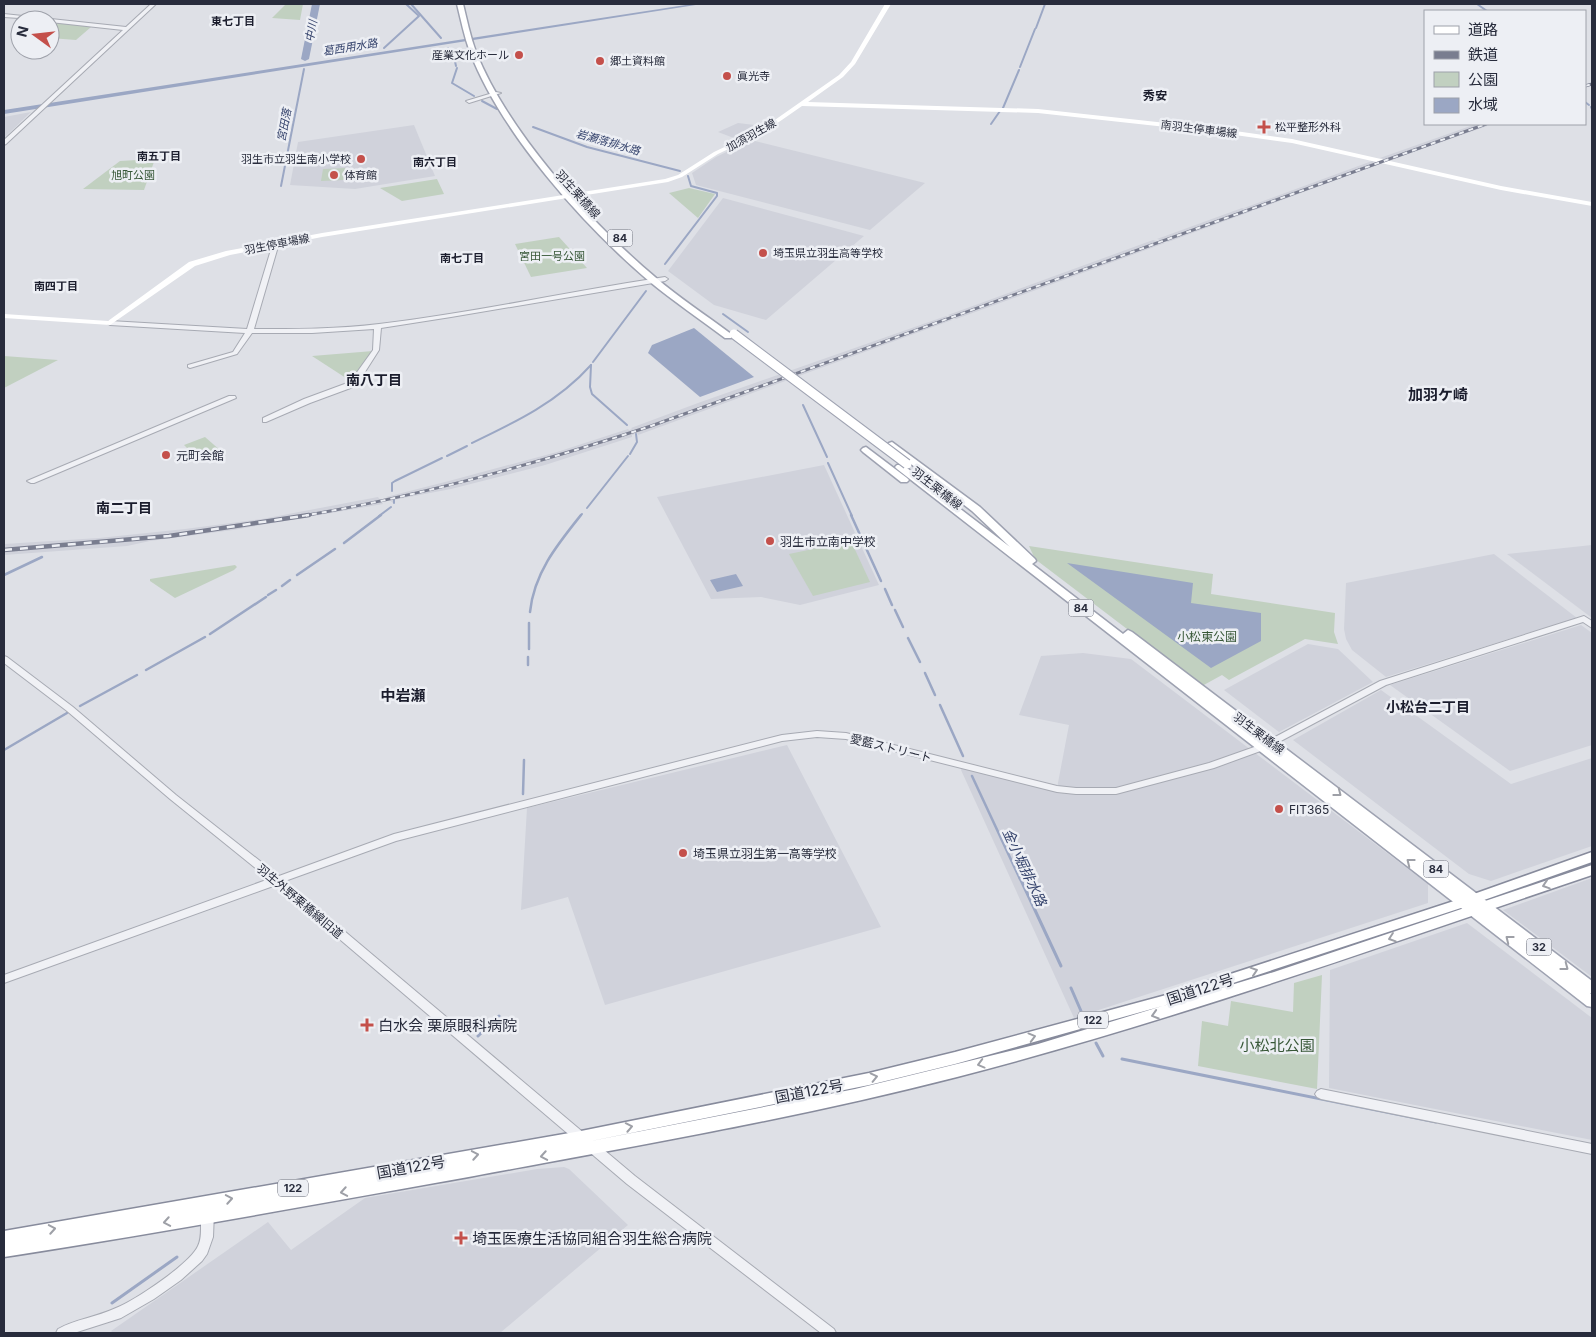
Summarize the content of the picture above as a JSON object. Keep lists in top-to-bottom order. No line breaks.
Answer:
{"streets":{"main road":["南羽生停車場線","加須羽生線","羽生栗橋線","84","羽生停車場線","32","国道122号","122"],"street":["愛藍ストリート","羽生外野栗橋線旧道"]},"crossings":[["南羽生停車場線","加須羽生線"],["加須羽生線","羽生栗橋線"],["加須羽生線","羽生停車場線"],["羽生栗橋線","羽生停車場線"],["羽生栗橋線","愛藍ストリート"],["羽生栗橋線","32"],["羽生栗橋線","国道122号"],["愛藍ストリート","羽生外野栗橋線旧道"],["羽生外野栗橋線旧道","国道122号"],["32","国道122号"]],"districts":["東七丁目","秀安","南五丁目","南六丁目","南七丁目","南四丁目","南八丁目","加羽ケ崎","南二丁目","中岩瀬","小松台二丁目"],"water":["中川","葛西用水路","宮田落","岩瀬落排水路","金小堀排水路"],"parks":["旭町公園","宮田一号公園","小松東公園","小松北公園"],"places":{"other":["産業文化ホール","郷土資料館","眞光寺","羽生市立羽生南小学校","体育館","埼玉県立羽生高等学校","元町会館","羽生市立南中学校","FIT365","埼玉県立羽生第一高等学校"],"health":["松平整形外科","白水会 栗原眼科病院","埼玉医療生活協同組合羽生総合病院"]},"legend":["道路","鉄道","公園","水域"],"north":"left"}
